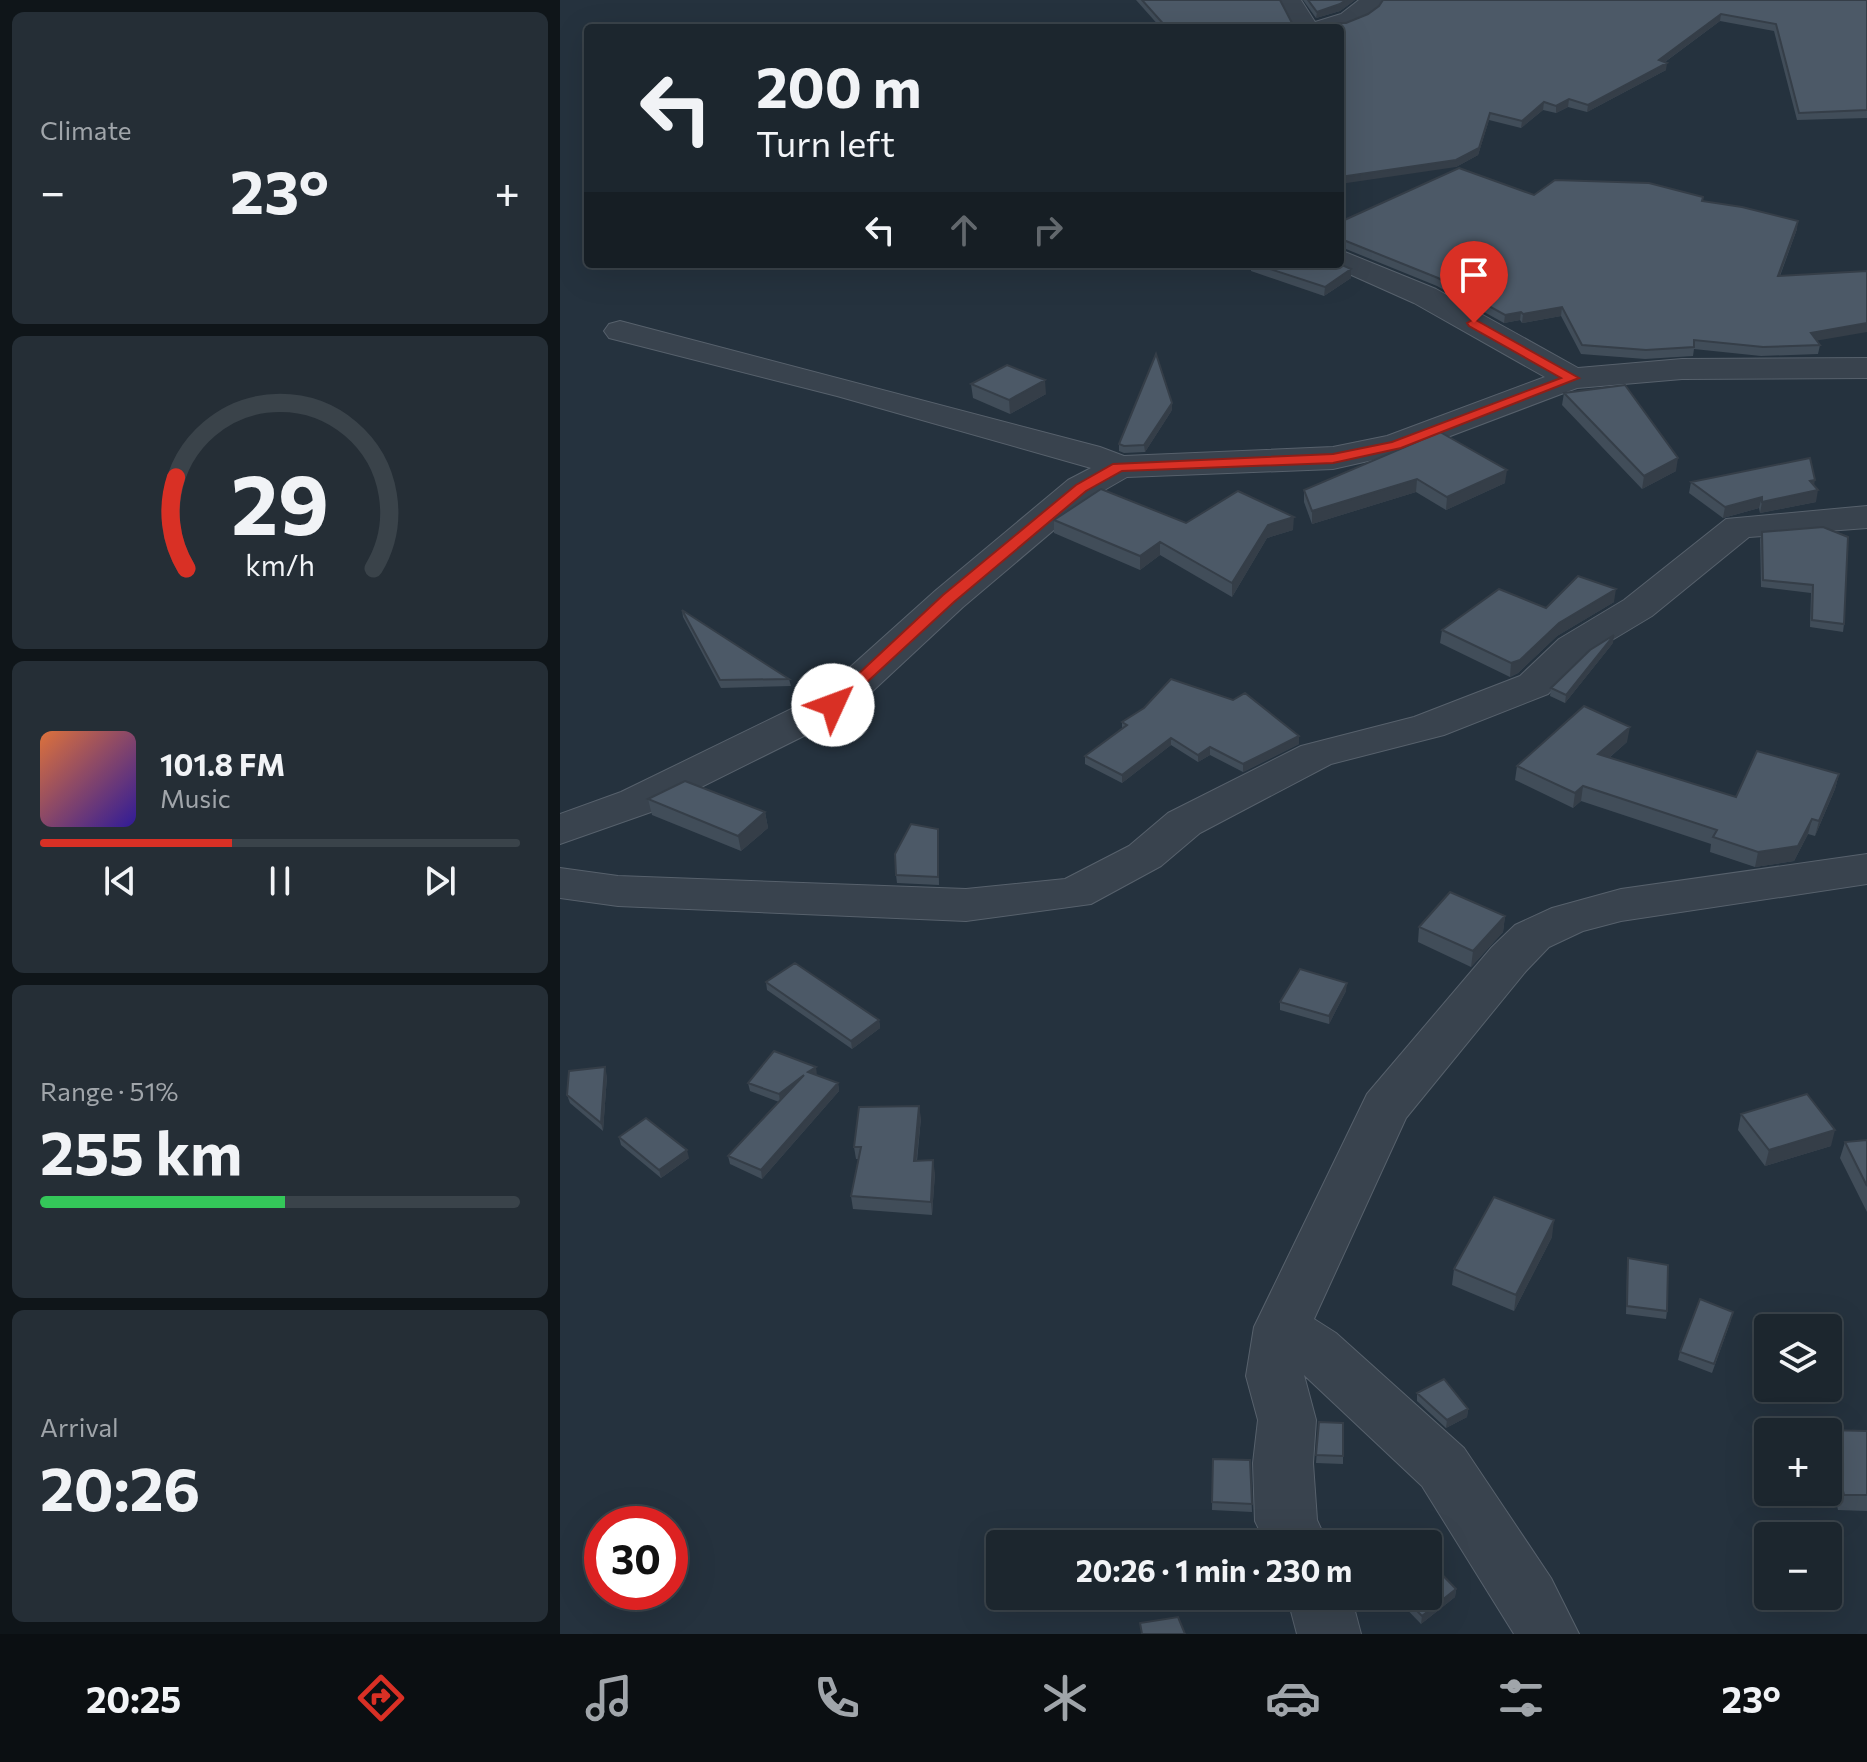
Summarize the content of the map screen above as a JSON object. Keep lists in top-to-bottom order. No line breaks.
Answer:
{"page":{"tile":["Climate",["Range · 51%","255 km"],["Arrival","20:26"]],"turn":["200 m","Turn left"],"heat":["−","23°","+"],"song":["101.8 FM","Music"],"map_buttons":["+","−"],"limit":"30","trip":"20:26 · 1 min · 230 m","tabs":["20:25","23°"],"gauge":["29","km/h"]}}
